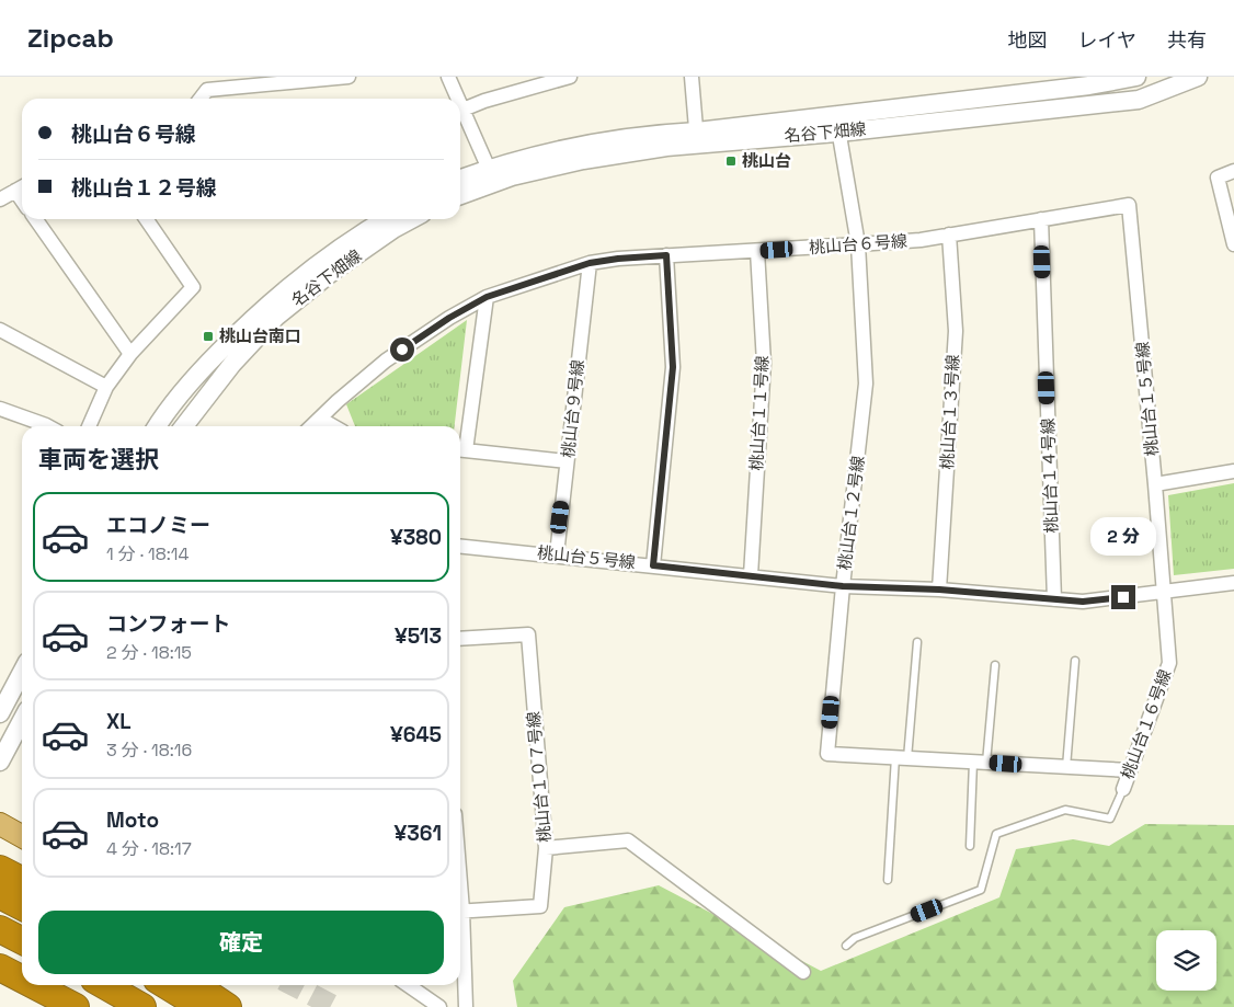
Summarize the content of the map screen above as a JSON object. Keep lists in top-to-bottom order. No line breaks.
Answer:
{"streets":{"street":["名谷下畑線","桃山台６号線","桃山台１５号線","桃山台９号線","桃山台１３号線","桃山台１１号線","桃山台１４号線","桃山台１２号線","桃山台５号線","桃山台１６号線","桃山台１０７号線"]},"crossings":[["名谷下畑線","桃山台１２号線"],["桃山台６号線","桃山台１５号線"],["桃山台６号線","桃山台９号線"],["桃山台６号線","桃山台１３号線"],["桃山台６号線","桃山台１１号線"],["桃山台６号線","桃山台１４号線"],["桃山台６号線","桃山台１２号線"],["桃山台１５号線","桃山台１２号線"],["桃山台１５号線","桃山台１６号線"],["桃山台９号線","桃山台５号線"],["桃山台１３号線","桃山台１２号線"],["桃山台１１号線","桃山台５号線"],["桃山台１４号線","桃山台１２号線"],["桃山台１２号線","桃山台５号線"],["桃山台１２号線","桃山台１６号線"]],"places":{"transit":["桃山台","桃山台南口"]},"page":{"header":"Zipcab","nav":["地図","レイヤ","共有"],"banner":["桃山台６号線","桃山台１２号線"],"heading":"車両を選択","list":[{"name":"エコノミー","note":"1 分 · 18:14","value":"¥380"},{"name":"コンフォート","note":"2 分 · 18:15","value":"¥513"},{"name":"XL","note":"3 分 · 18:16","value":"¥645"},{"name":"Moto","note":"4 分 · 18:17","value":"¥361"}],"bubble":"2 分","buttons":"確定"}}
